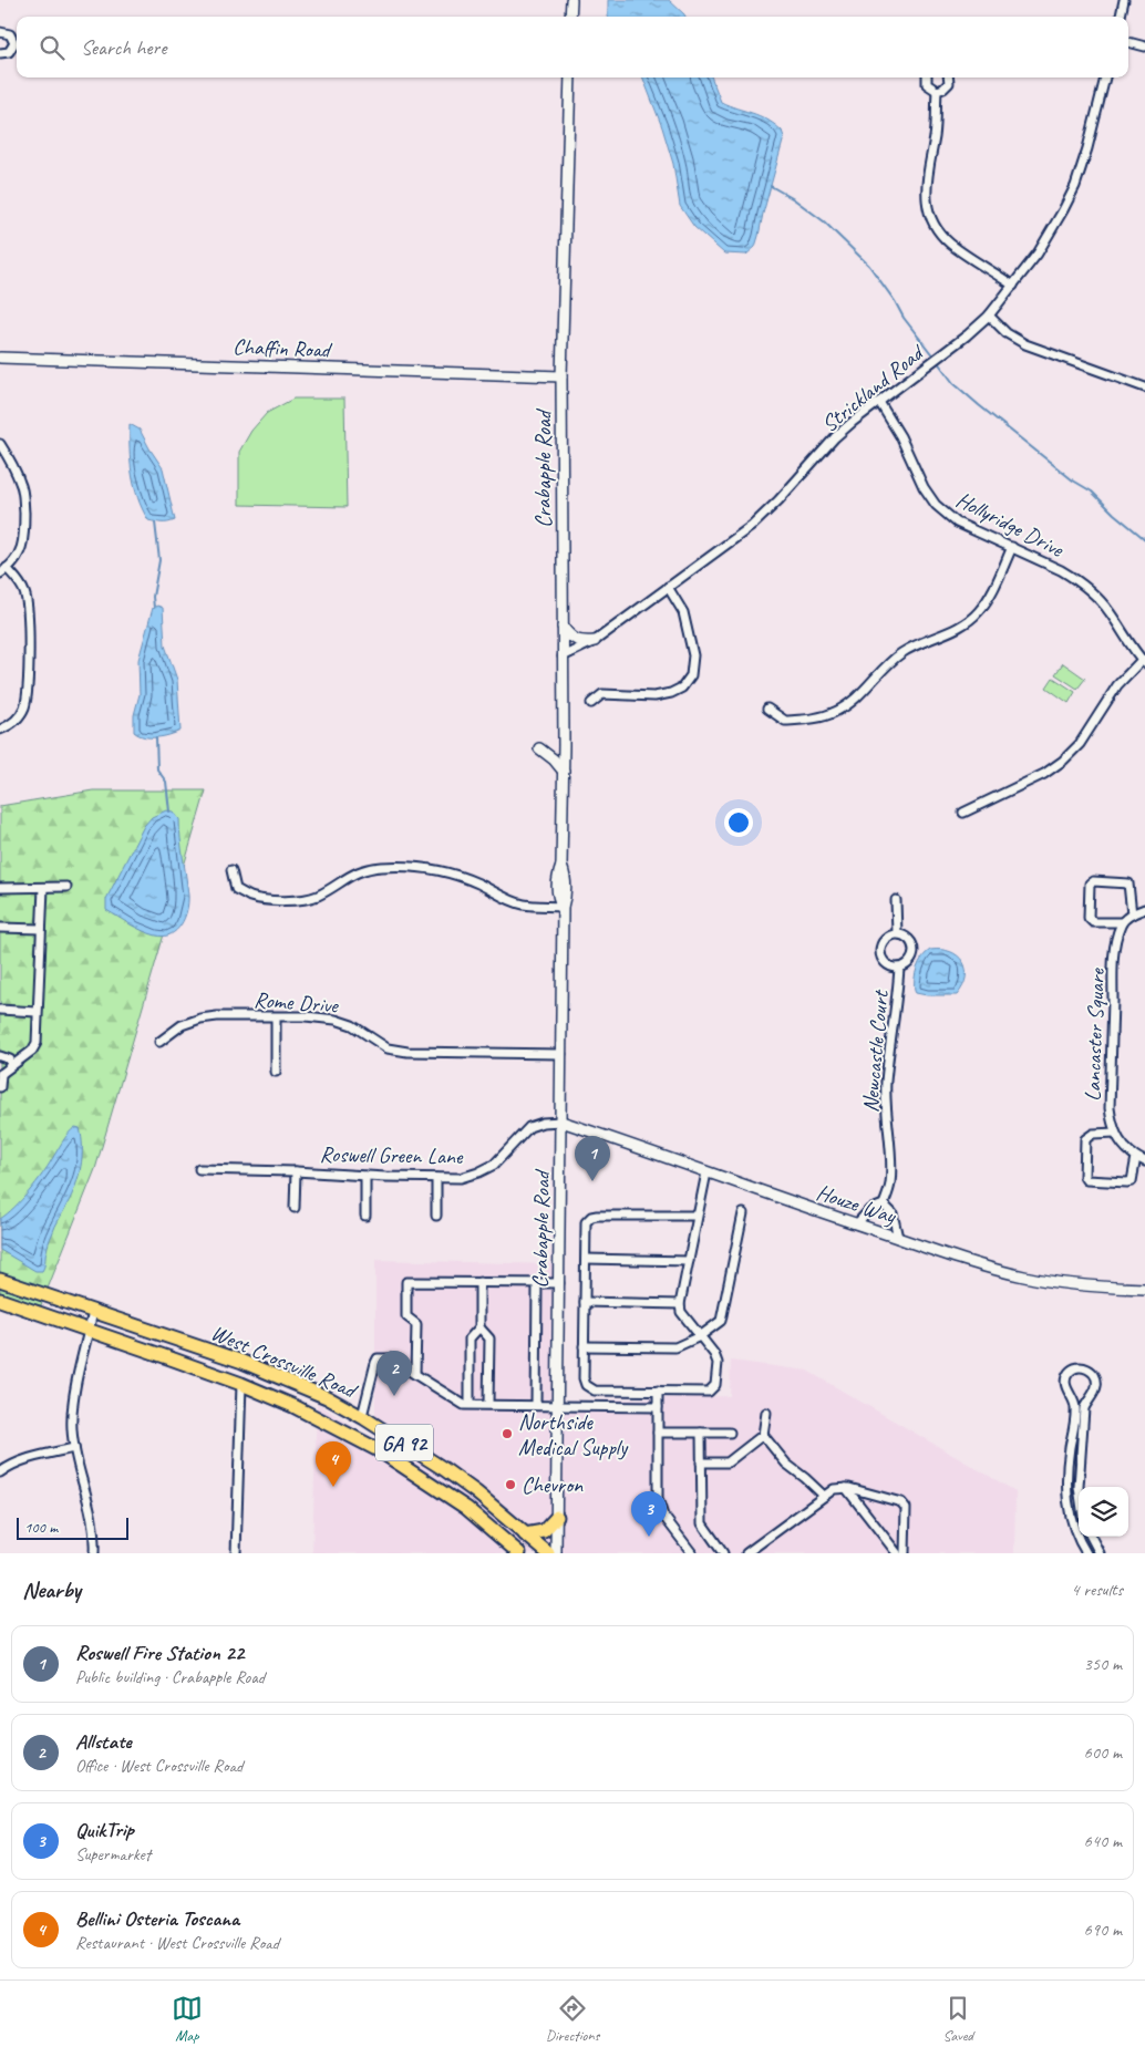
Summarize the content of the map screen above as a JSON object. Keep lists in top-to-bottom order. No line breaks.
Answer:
{"streets":{"main road":["West Crossville Road","GA 92"],"street":["Chaffin Road","Strickland Road","Crabapple Road","Hollyridge Drive","Rome Drive","Lancaster Square","Newcastle Court","Roswell Green Lane","Houze Way"]},"crossings":[["Chaffin Road","Crabapple Road"],["Strickland Road","Crabapple Road"],["Strickland Road","Hollyridge Drive"],["Crabapple Road","Rome Drive"],["Crabapple Road","Roswell Green Lane"],["Crabapple Road","Houze Way"],["Roswell Green Lane","Houze Way"]],"places":["Northside Medical Supply","Chevron"],"scale_bar":"100 m","page":{"search":"Search here","pins":["1","2","4","3"],"scale":"100 m","heading":["Nearby","4 results"],"list":[{"mark":"1","name":"Roswell Fire Station 22","note":"Public building · Crabapple Road","value":"350 m"},{"mark":"2","name":"Allstate","note":"Office · West Crossville Road","value":"600 m"},{"mark":"3","name":"QuikTrip","note":"Supermarket","value":"640 m"},{"mark":"4","name":"Bellini Osteria Toscana","note":"Restaurant · West Crossville Road","value":"690 m"}],"nav":["Map","Directions","Saved"]}}
